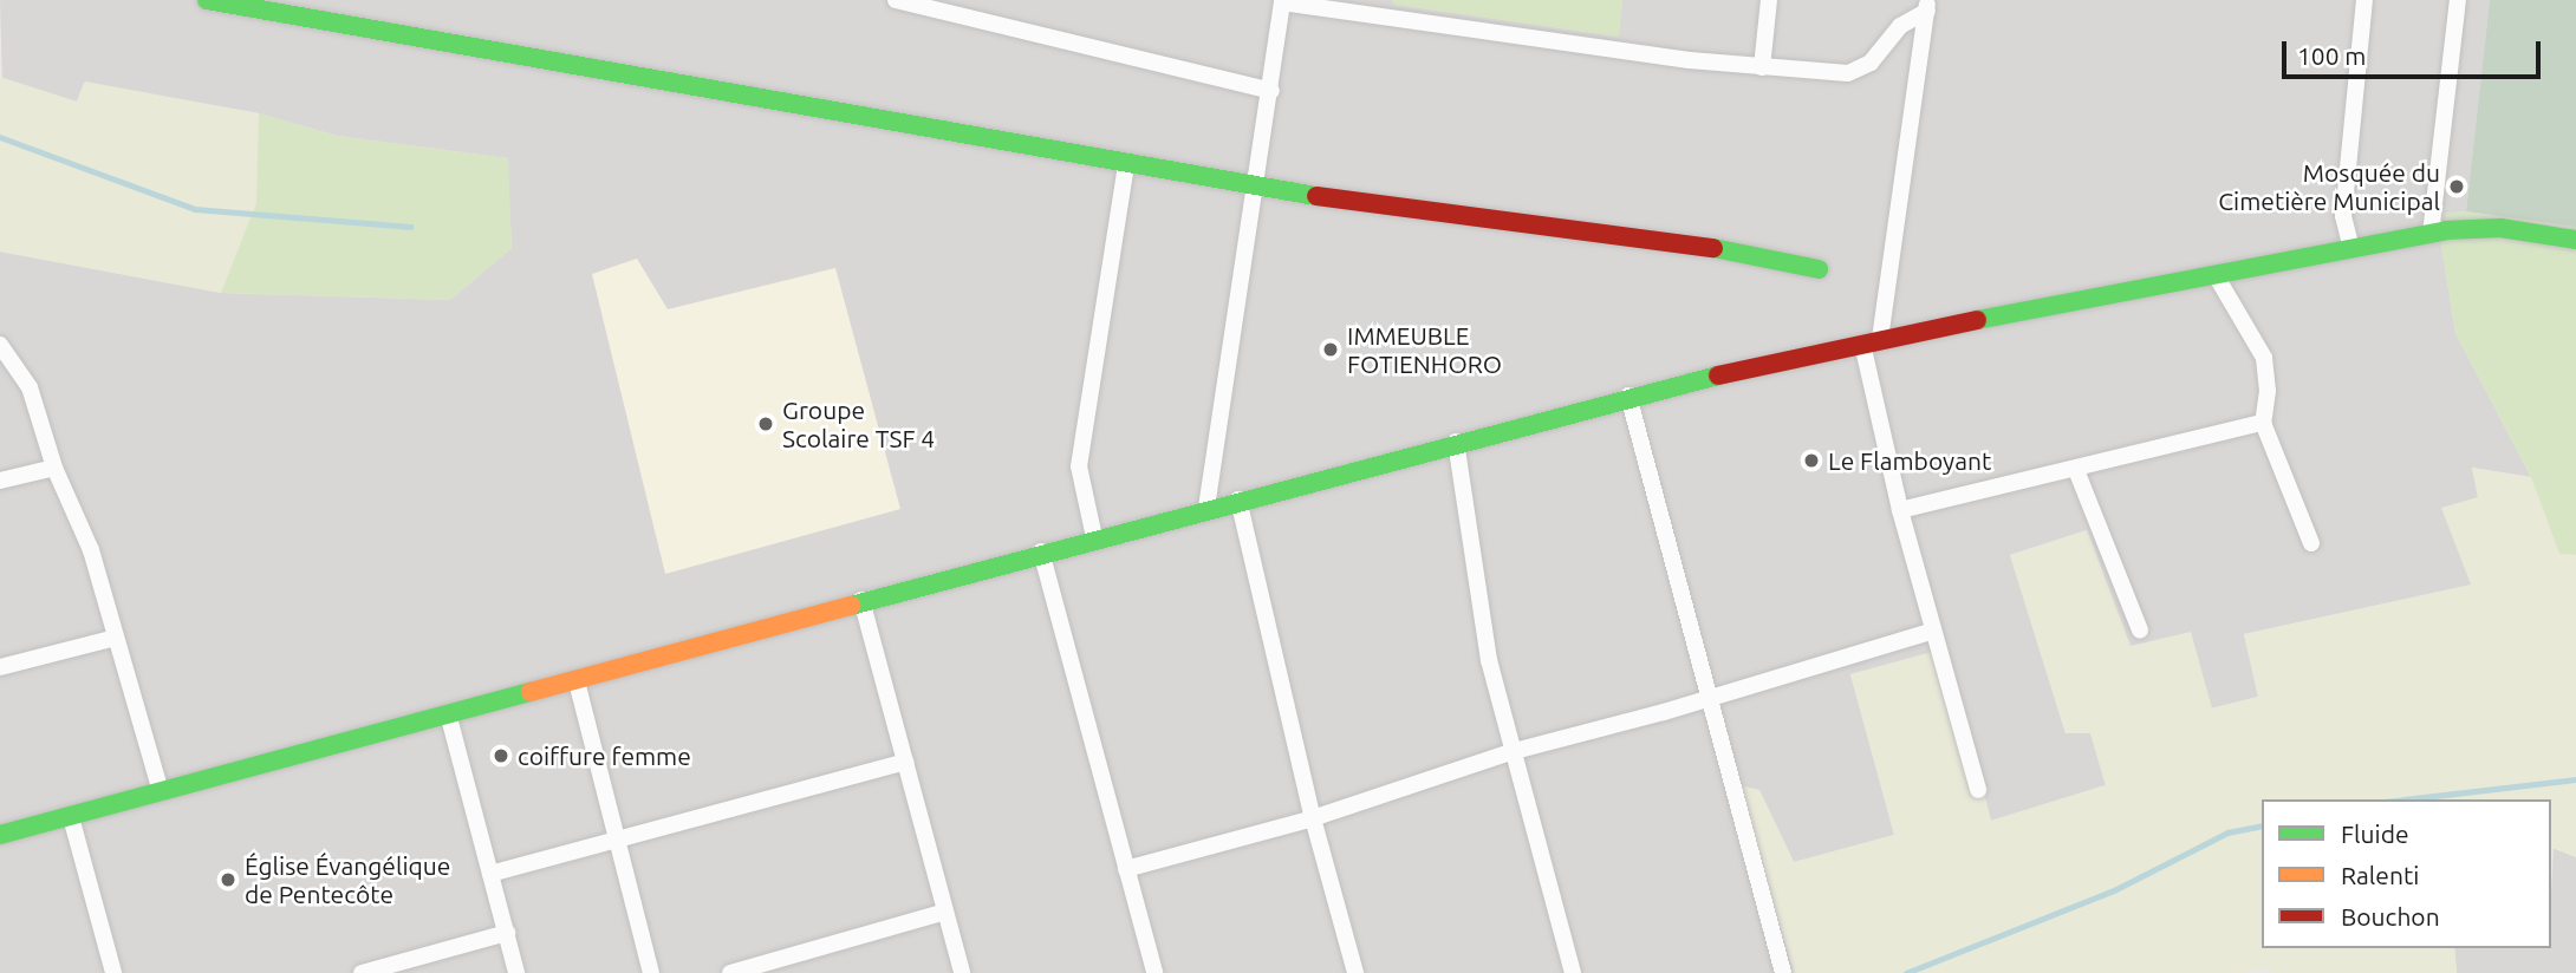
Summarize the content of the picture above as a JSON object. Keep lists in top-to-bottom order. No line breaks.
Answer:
{"places":["Mosquée du Cimetière Municipal","IMMEUBLE FOTIENHORO","Groupe Scolaire TSF 4","Le Flamboyant","coiffure femme","Église Évangélique de Pentecôte"],"legend":["Fluide","Ralenti","Bouchon"],"scale_bar":"100 m"}
